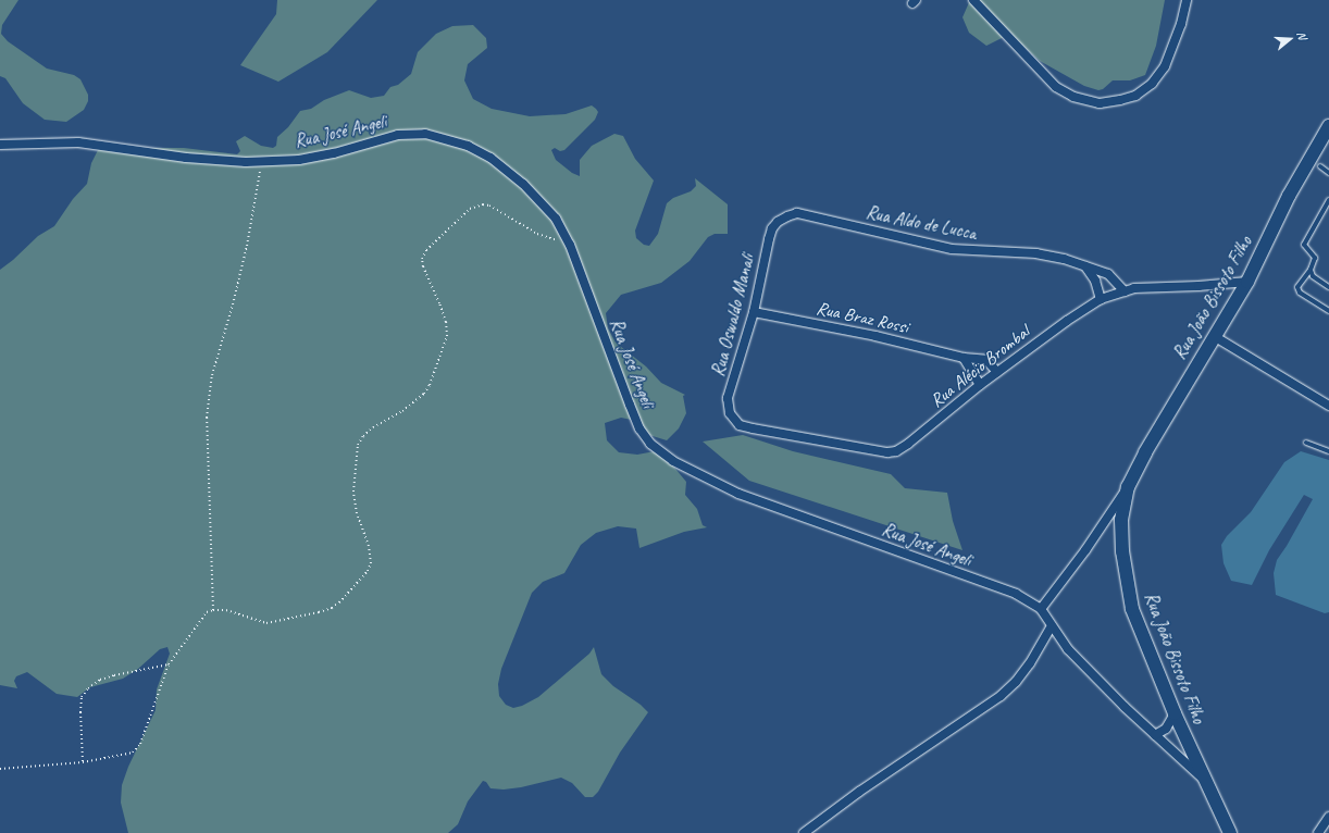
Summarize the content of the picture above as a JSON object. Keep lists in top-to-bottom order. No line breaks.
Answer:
{"streets":{"main road":["Rua João Bissoto Filho"],"street":["Rua José Angeli","Rua Aldo de Lucca","Rua Oswaldo Manali","Rua Braz Rossi","Rua Alécio Brombal"]},"crossings":[["Rua José Angeli","Rua João Bissoto Filho"],["Rua Aldo de Lucca","Rua Oswaldo Manali"],["Rua Aldo de Lucca","Rua Alécio Brombal"],["Rua João Bissoto Filho","Rua Alécio Brombal"],["Rua Oswaldo Manali","Rua Braz Rossi"],["Rua Oswaldo Manali","Rua Alécio Brombal"],["Rua Braz Rossi","Rua Alécio Brombal"]],"north":"right"}
